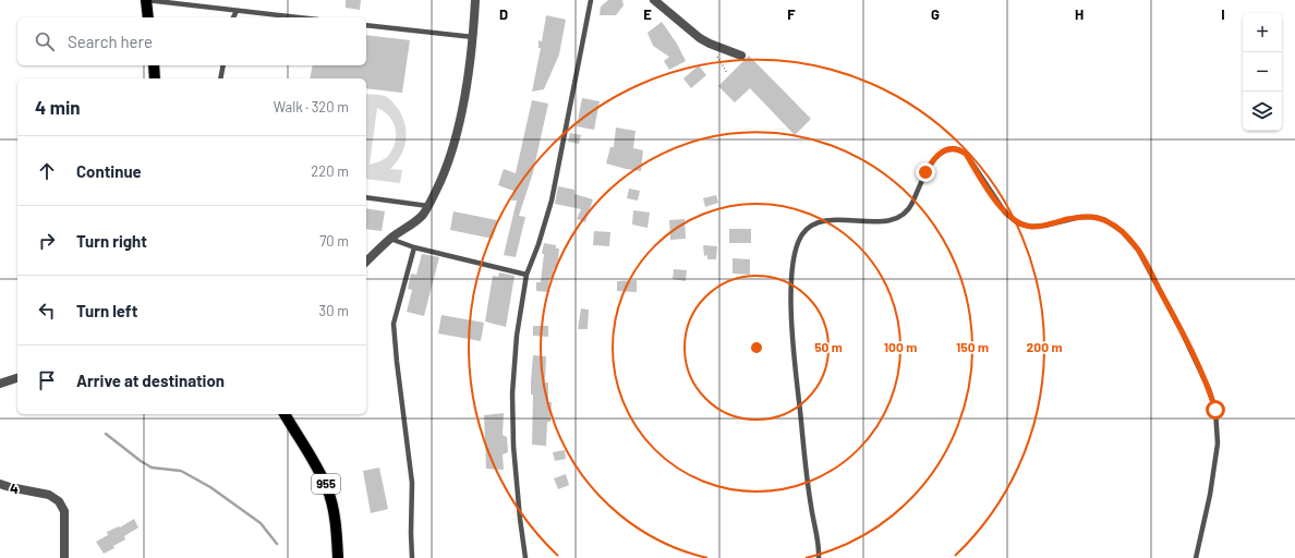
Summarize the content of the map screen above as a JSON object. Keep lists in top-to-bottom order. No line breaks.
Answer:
{"streets":{"main road":["955"]},"page":{"map_buttons":["+","−"],"search":"Search here","heading":["4 min","Walk · 320 m"],"list":[["Continue","220 m"],["Turn right","70 m"],["Turn left","30 m"],"Arrive at destination"]},"grid":{"columns":["D","E","F","G","H","I"],"rows":["4"]},"rings":["50 m","100 m","150 m","200 m"]}
